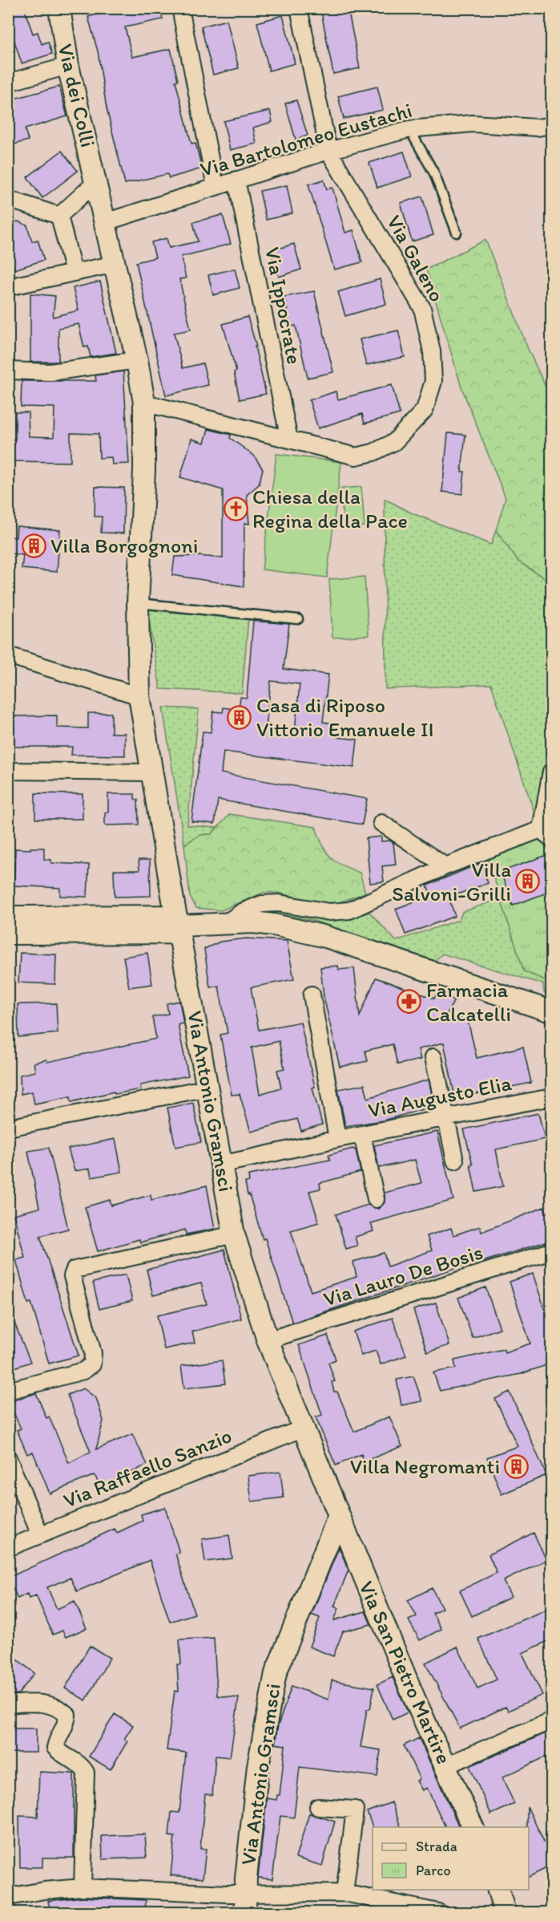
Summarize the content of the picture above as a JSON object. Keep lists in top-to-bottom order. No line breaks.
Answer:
{"streets":{"street":["Via dei Colli","Via Bartolomeo Eustachi","Via Galeno","Via Ippocrate","Via Augusto Elia","Via Antonio Gramsci","Via Lauro De Bosis","Via Raffaello Sanzio","Via San Pietro Martire"]},"crossings":[["Via dei Colli","Via Bartolomeo Eustachi"],["Via dei Colli","Via Antonio Gramsci"],["Via Bartolomeo Eustachi","Via Galeno"],["Via Bartolomeo Eustachi","Via Ippocrate"],["Via Bartolomeo Eustachi","Via Antonio Gramsci"],["Via Galeno","Via Ippocrate"],["Via Galeno","Via Antonio Gramsci"],["Via Augusto Elia","Via Antonio Gramsci"],["Via Antonio Gramsci","Via Lauro De Bosis"],["Via Antonio Gramsci","Via Raffaello Sanzio"],["Via Antonio Gramsci","Via San Pietro Martire"]],"places":{"church":["Chiesa della Regina della Pace"],"building":["Villa Borgognoni","Casa di Riposo Vittorio Emanuele II","Villa Salvoni-Grilli","Villa Negromanti"],"pharmacy":["Farmacia Calcatelli"]},"legend":["Strada","Parco"]}
